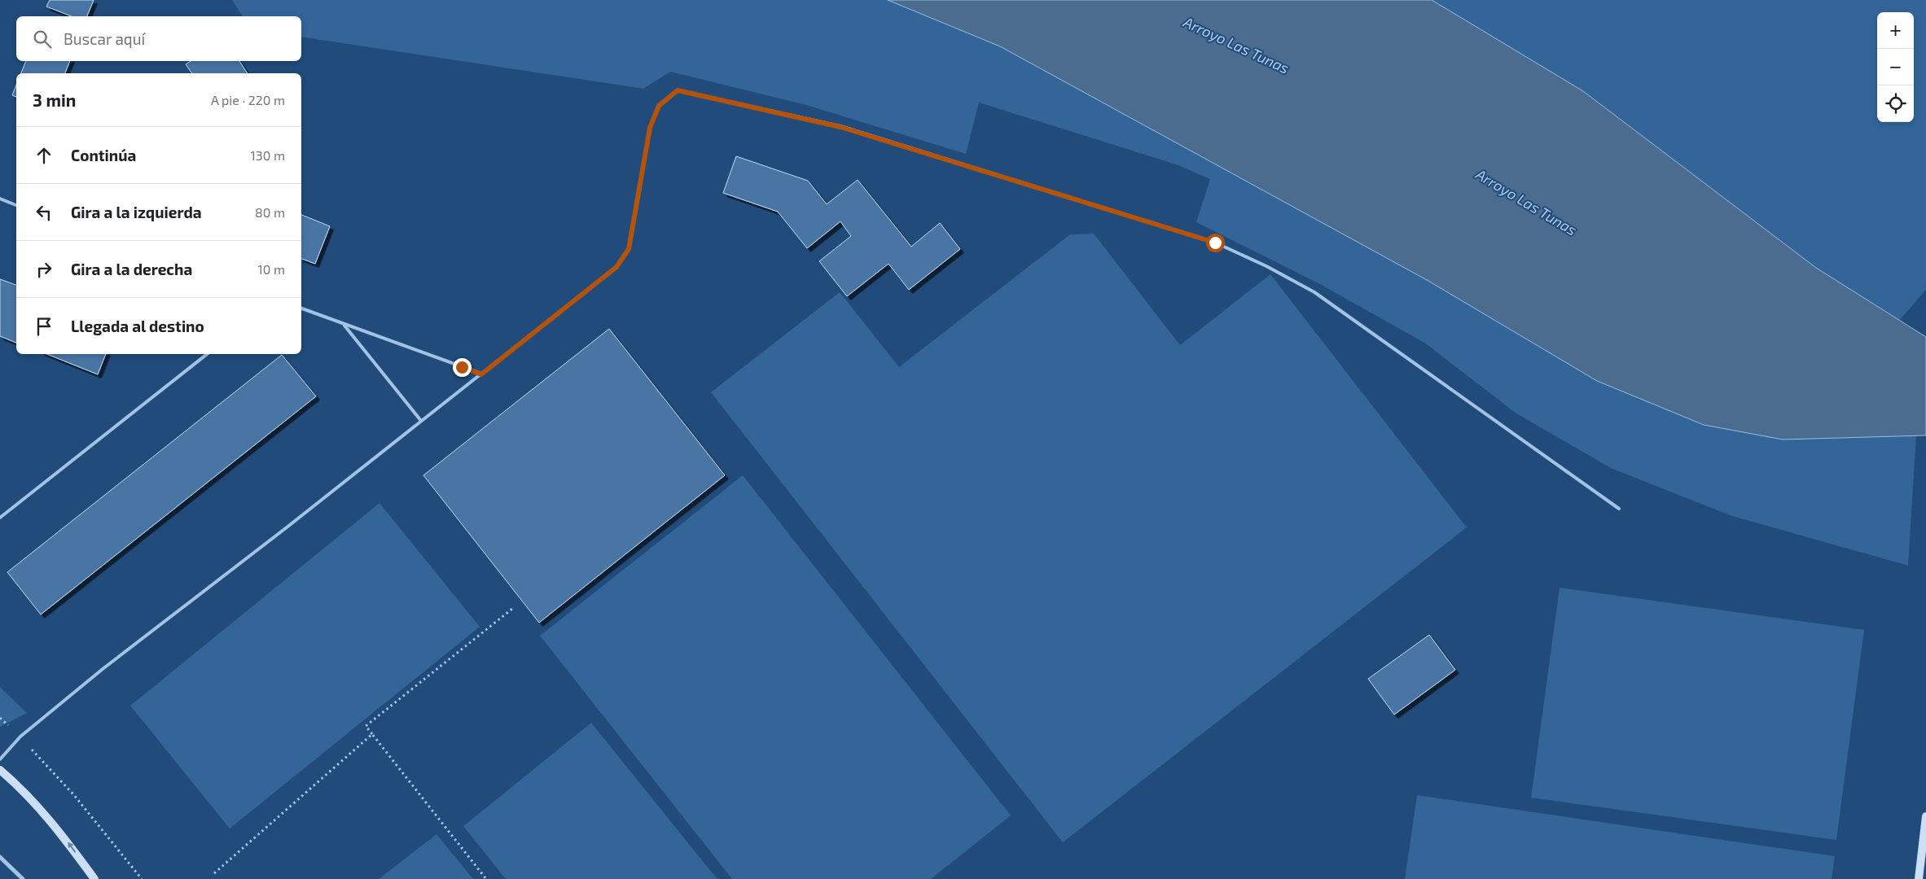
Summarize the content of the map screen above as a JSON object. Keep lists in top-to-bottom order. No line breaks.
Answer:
{"water":["Arroyo Las Tunas"],"page":{"map_buttons":["+","−"],"search":"Buscar aquí","heading":["3 min","A pie · 220 m"],"list":[["Continúa","130 m"],["Gira a la izquierda","80 m"],["Gira a la derecha","10 m"],"Llegada al destino"]}}
